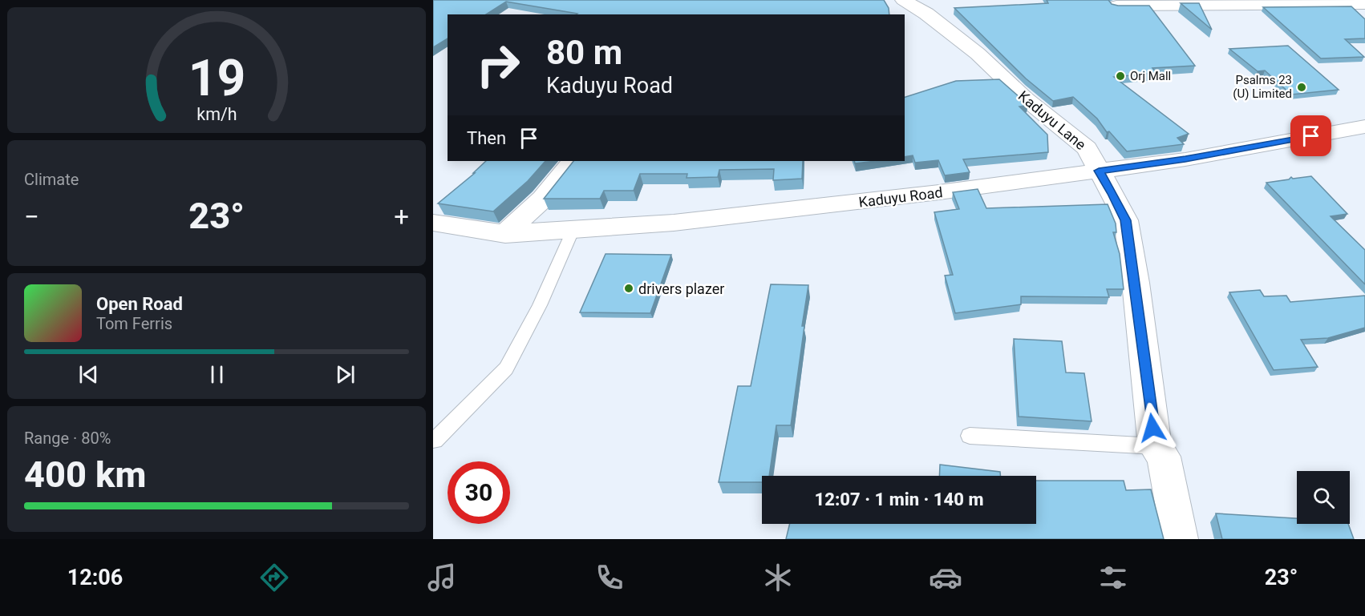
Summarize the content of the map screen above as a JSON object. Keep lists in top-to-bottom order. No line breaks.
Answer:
{"streets":{"street":["Kaduyu Lane","Kaduyu Road"]},"crossings":[["Kaduyu Lane","Kaduyu Road"]],"places":["Orj Mall","Psalms 23 (U) Limited","drivers plazer"],"page":{"turn":["80 m","Kaduyu Road"],"then":"Then","tile":["Climate",["Range · 80%","400 km"]],"heat":["−","23°","+"],"song":["Open Road","Tom Ferris"],"limit":"30","trip":"12:07 · 1 min · 140 m","tabs":["12:06","23°"],"gauge":["19","km/h"]}}
